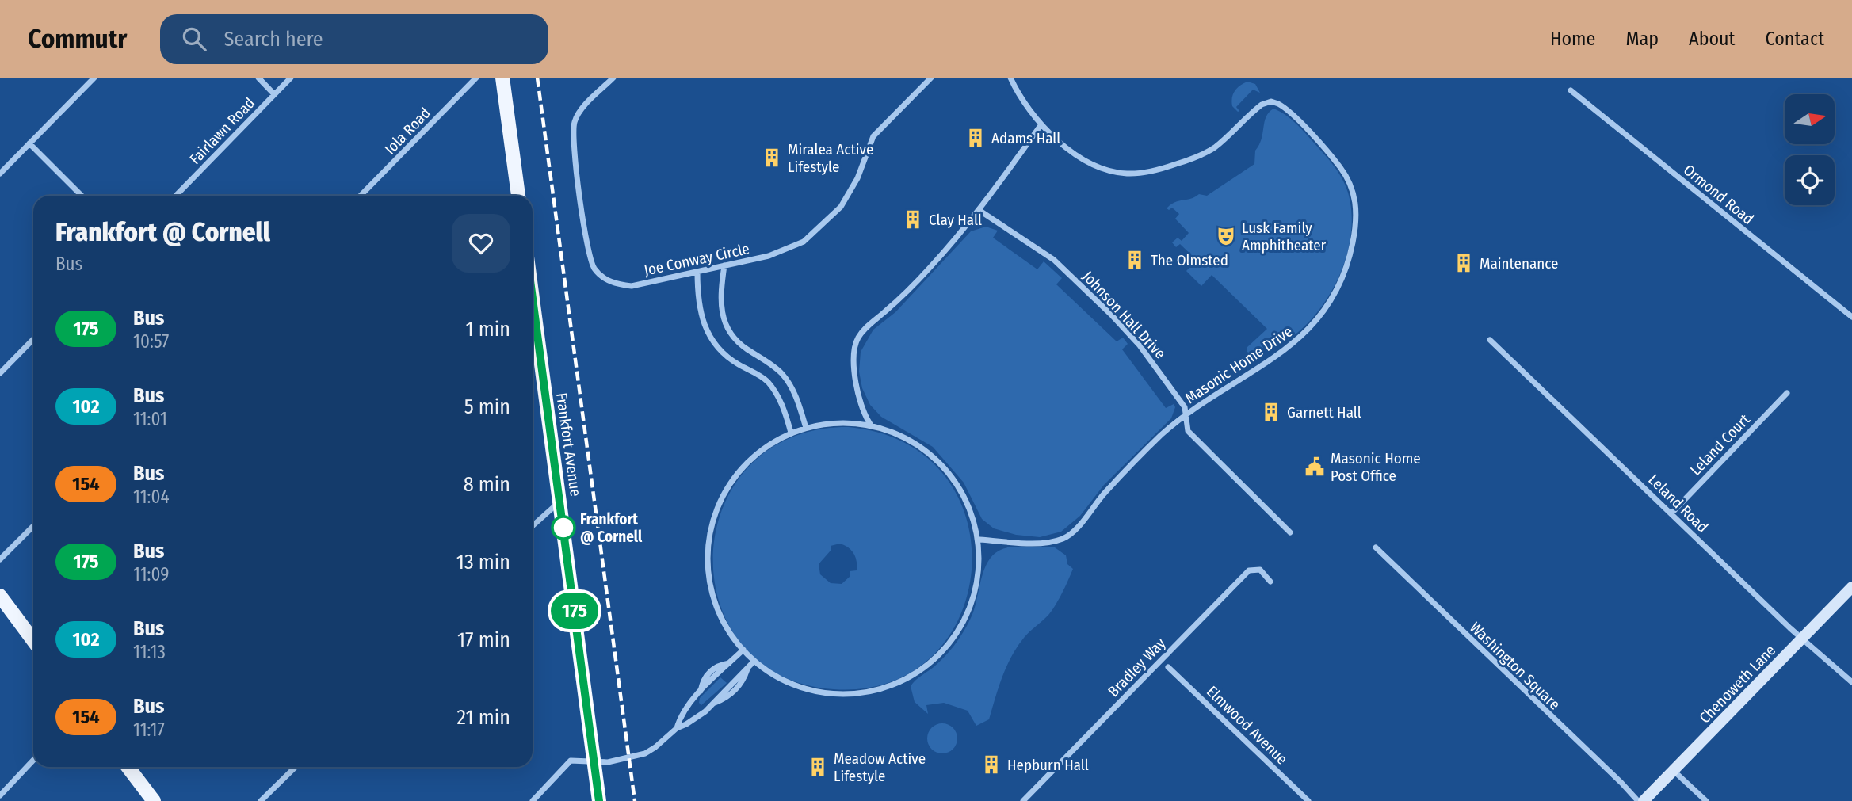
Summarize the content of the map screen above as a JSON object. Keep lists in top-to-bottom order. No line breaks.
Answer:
{"streets":{"main road":["Frankfort Avenue","Chenoweth Lane"],"street":["Fairlawn Road","Iola Road","Ormond Road","Joe Conway Circle","Johnson Hall Drive","Masonic Home Drive","Leland Court","Leland Road","Washington Square","Bradley Way","Elmwood Avenue"]},"crossings":[["Johnson Hall Drive","Masonic Home Drive"],["Leland Court","Leland Road"],["Leland Road","Chenoweth Lane"]],"places":{"building":["Adams Hall","Miralea Active Lifestyle","Clay Hall","The Olmsted","Maintenance","Garnett Hall","Hepburn Hall","Meadow Active Lifestyle"],"theatre":["Lusk Family Amphitheater"],"public building":["Masonic Home Post Office"],"other":["Frankfort @ Cornell"]},"lines":["bus line 175"],"north":"right","page":{"header":"Commutr","search":"Search here","nav":["Home","Map","About","Contact"],"on_map":"175","heading":["Frankfort @ Cornell","Bus"],"list":[{"mark":"175","name":"Bus","note":"10:57","value":"1 min"},{"mark":"102","name":"Bus","note":"11:01","value":"5 min"},{"mark":"154","name":"Bus","note":"11:04","value":"8 min"},{"mark":"175","name":"Bus","note":"11:09","value":"13 min"},{"mark":"102","name":"Bus","note":"11:13","value":"17 min"},{"mark":"154","name":"Bus","note":"11:17","value":"21 min"}]}}
